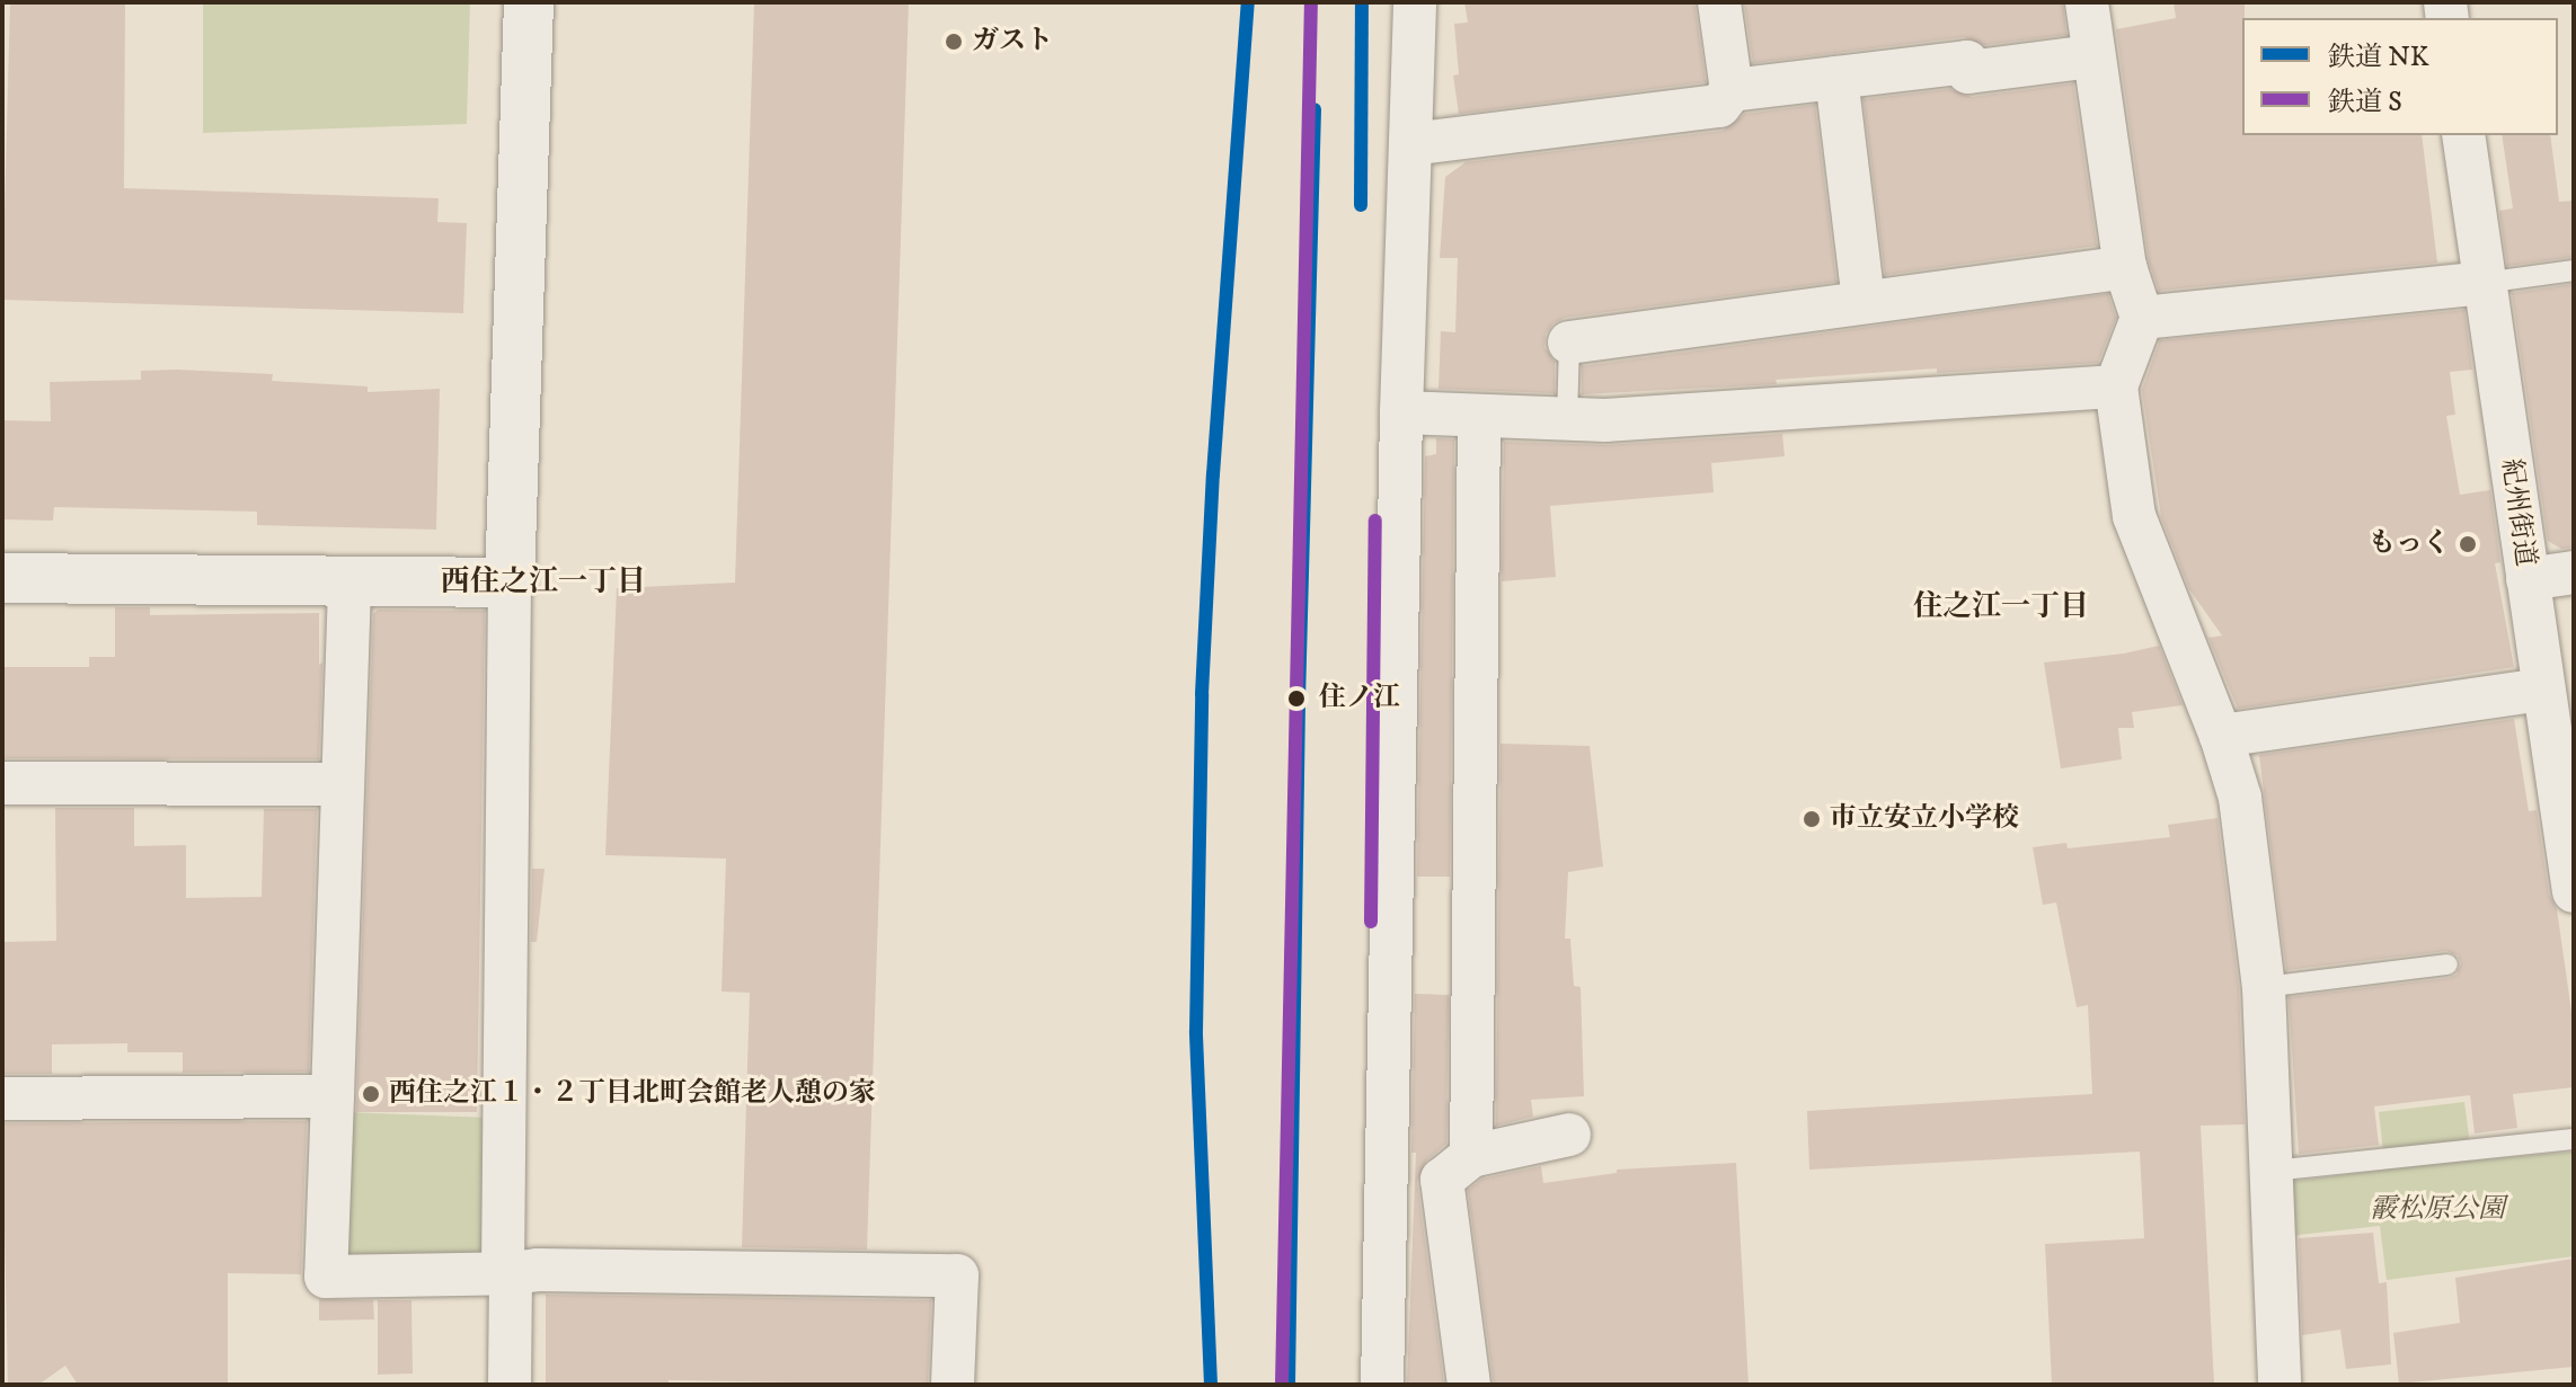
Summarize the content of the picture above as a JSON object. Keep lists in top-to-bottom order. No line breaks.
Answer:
{"streets":{"street":["紀州街道"]},"districts":["西住之江一丁目","住之江一丁目"],"parks":["霰松原公園"],"places":["ガスト","もっく","住ノ江","市立安立小学校","西住之江１・２丁目北町会館老人憩の家"],"lines":["rail line NK","rail line S"],"legend":["鉄道 NK","鉄道 S"]}
